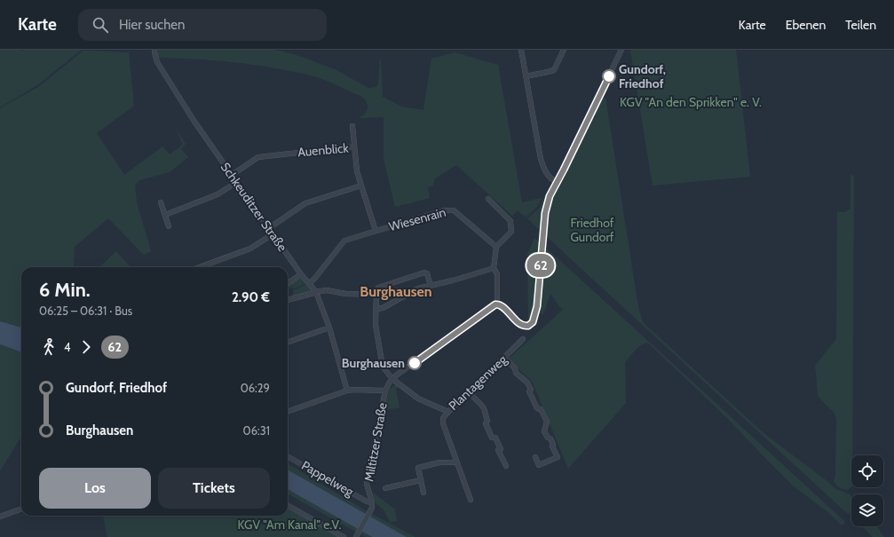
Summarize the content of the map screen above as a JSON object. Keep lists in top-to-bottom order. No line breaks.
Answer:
{"streets":{"street":["Auenblick","Schkeuditzer Straße","Wiesenrain","Plantagenweg","Miltitzer Straße","Pappelweg"]},"crossings":[["Auenblick","Schkeuditzer Straße"],["Auenblick","Wiesenrain"],["Schkeuditzer Straße","Wiesenrain"],["Miltitzer Straße","Pappelweg"]],"districts":["Burghausen"],"parks":["KGV \"An den Sprikken\" e. V.","Friedhof Gundorf","KGV \"Am Kanal\" e.V."],"places":["Gundorf, Friedhof","Burghausen"],"lines":["bus line 62"],"page":{"header":"Karte","search":"Hier suchen","nav":["Karte","Ebenen","Teilen"],"on_map":"62","heading":["6 Min.","06:25 – 06:31 · Bus","2.90 €"],"legs":["4","62"],"list":[{"name":"Gundorf, Friedhof","value":"06:29"},{"name":"Burghausen","value":"06:31"}],"buttons":["Los","Tickets"]}}
